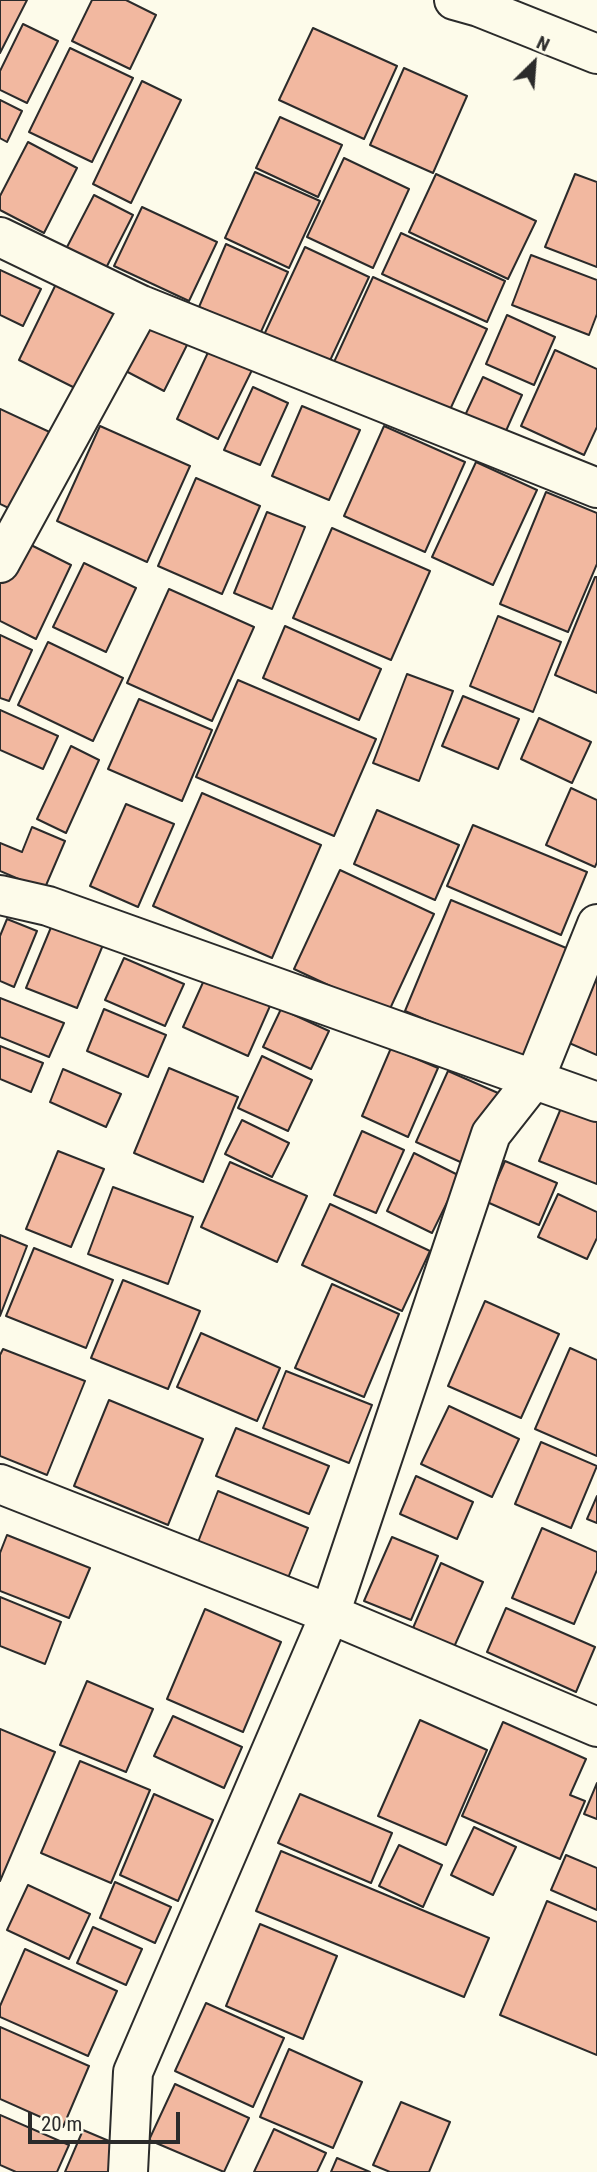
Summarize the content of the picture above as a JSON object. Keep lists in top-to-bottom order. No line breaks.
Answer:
{"scale_bar":"20 m","north":"top right"}
